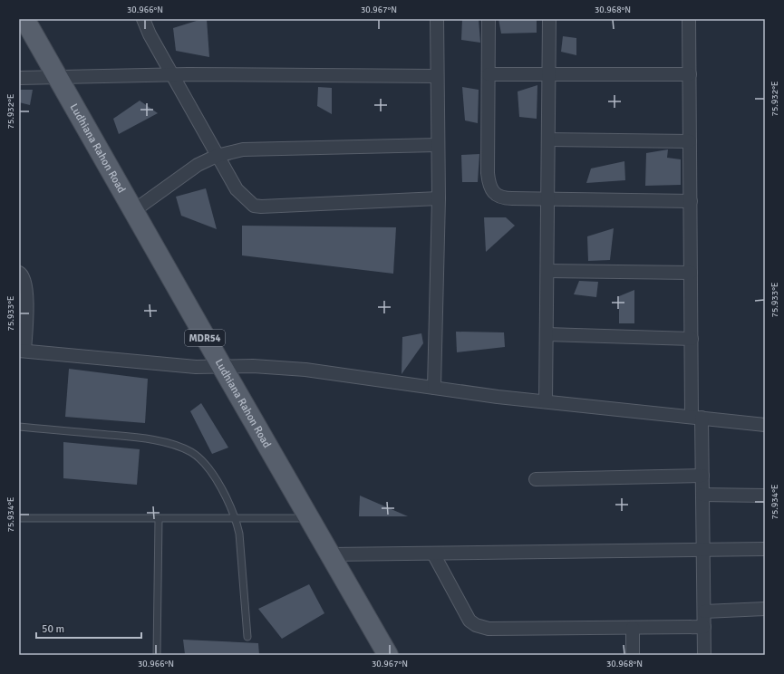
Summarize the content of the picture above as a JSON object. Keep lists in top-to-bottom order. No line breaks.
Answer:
{"streets":{"main road":["Ludhiana Rahon Road","MDR54"]},"scale_bar":"50 m","coordinates":["30.966°N","30.967°N","30.968°N","75.932°E","75.933°E","75.934°E"]}
